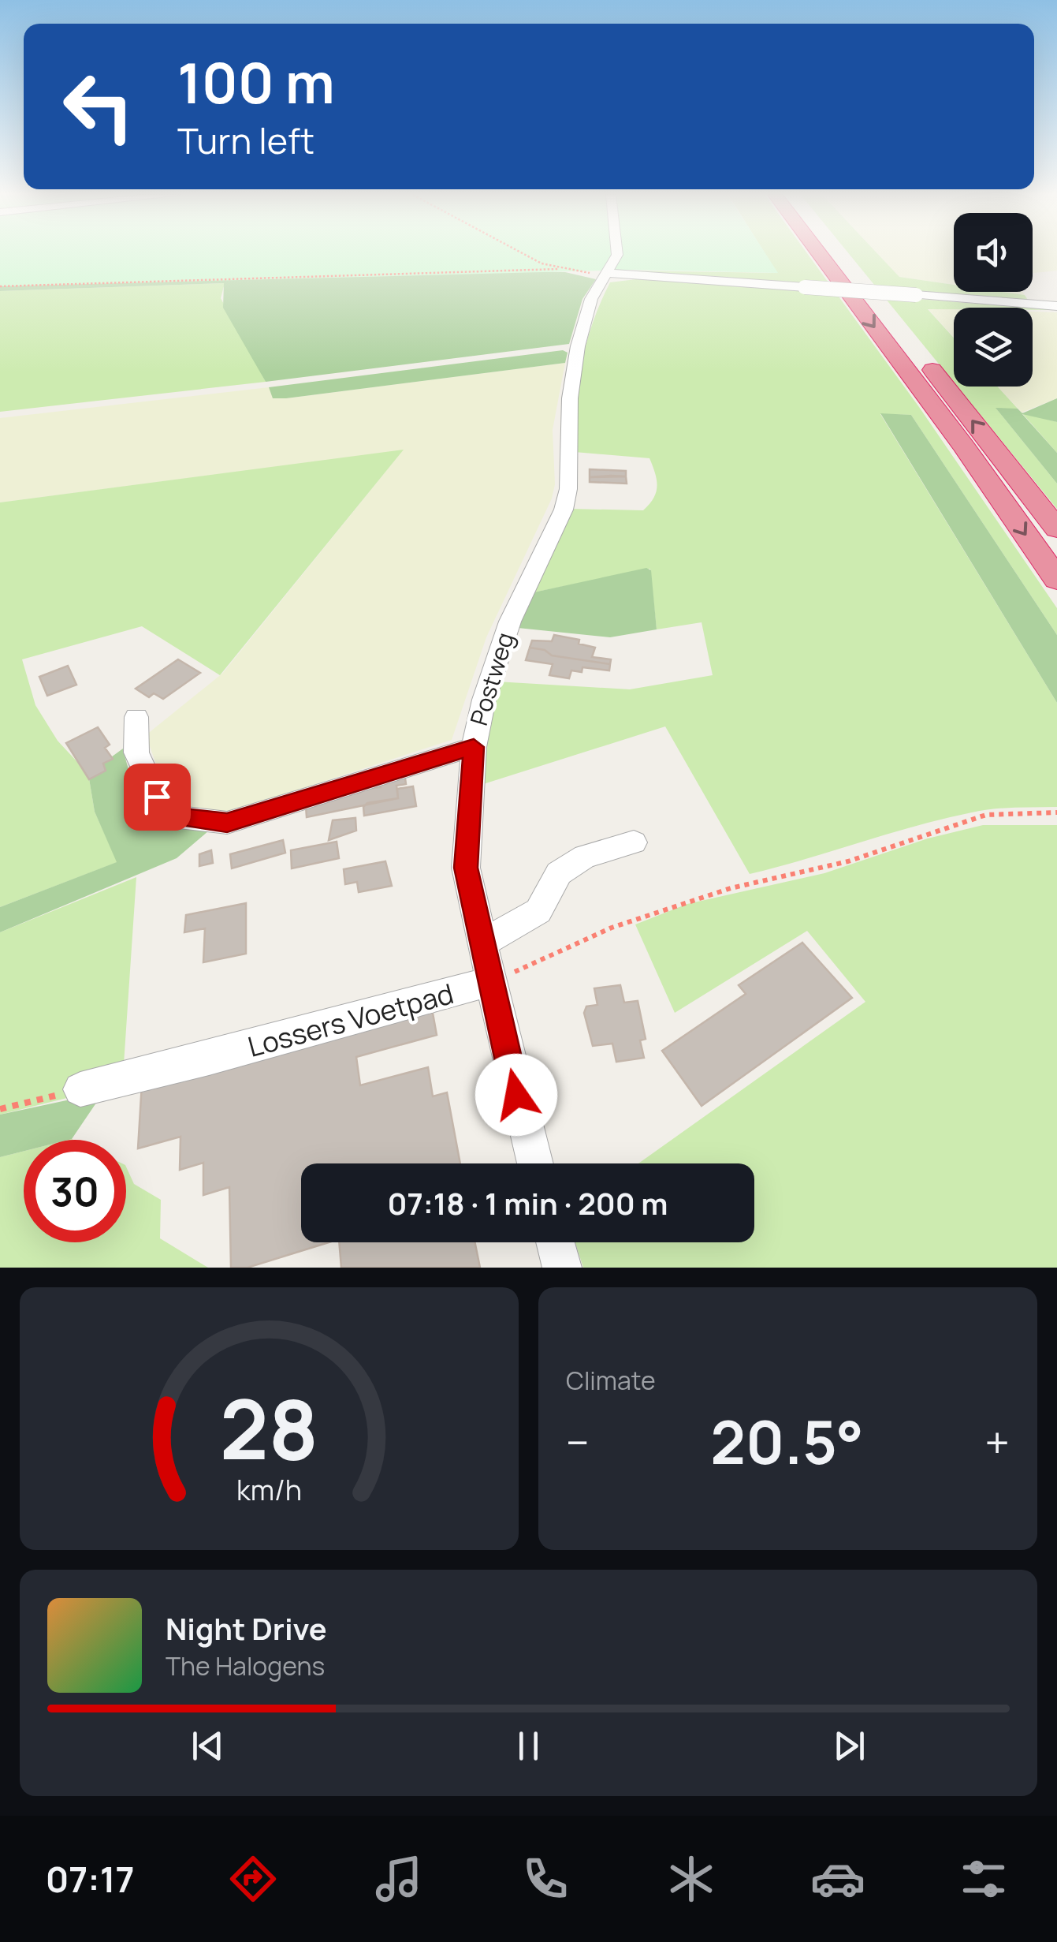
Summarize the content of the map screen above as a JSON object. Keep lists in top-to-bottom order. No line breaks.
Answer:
{"streets":{"street":["Postweg","Lossers Voetpad"]},"crossings":[["Postweg","Lossers Voetpad"]],"page":{"turn":["100 m","Turn left"],"limit":"30","trip":"07:18 · 1 min · 200 m","tile":"Climate","heat":["−","20.5°","+"],"song":["Night Drive","The Halogens"],"tabs":"07:17","gauge":["28","km/h"]}}
